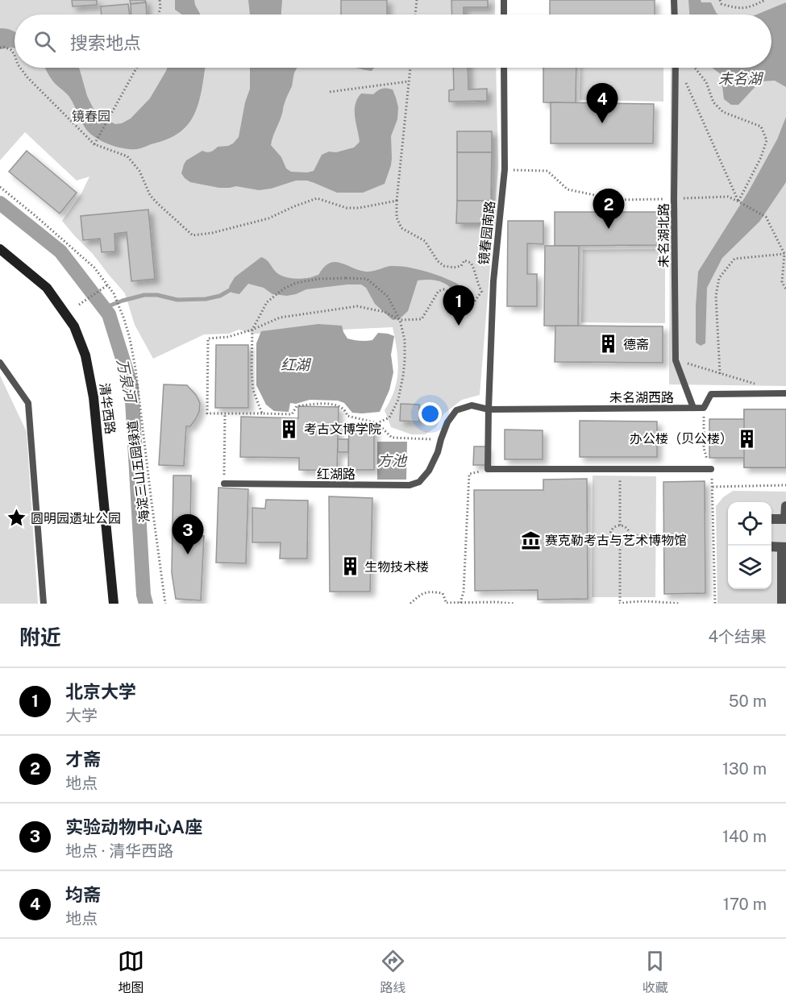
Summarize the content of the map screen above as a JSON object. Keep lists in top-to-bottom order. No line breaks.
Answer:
{"streets":{"main road":["清华西路"],"lane":["镜春园南路","未名湖北路","未名湖西路","红湖路"],"path":["海淀三山五园绿道"]},"crossings":[["镜春园南路","未名湖西路"],["镜春园南路","红湖路"],["未名湖北路","未名湖西路"],["未名湖西路","红湖路"]],"water":["未名湖","红湖","万泉河","方池"],"parks":["镜春园"],"places":{"building":["德斋","考古文博学院","办公楼（贝公楼）","生物技术楼"],"place":["圆明园遗址公园"],"museum":["赛克勒考古与艺术博物馆"]},"page":{"search":"搜索地点","pins":["4","2","1","3"],"heading":["附近","4个结果"],"list":[{"mark":"1","name":"北京大学","note":"大学","value":"50 m"},{"mark":"2","name":"才斋","note":"地点","value":"130 m"},{"mark":"3","name":"实验动物中心A座","note":"地点 · 清华西路","value":"140 m"},{"mark":"4","name":"均斋","note":"地点","value":"170 m"}],"nav":["地图","路线","收藏"]}}
